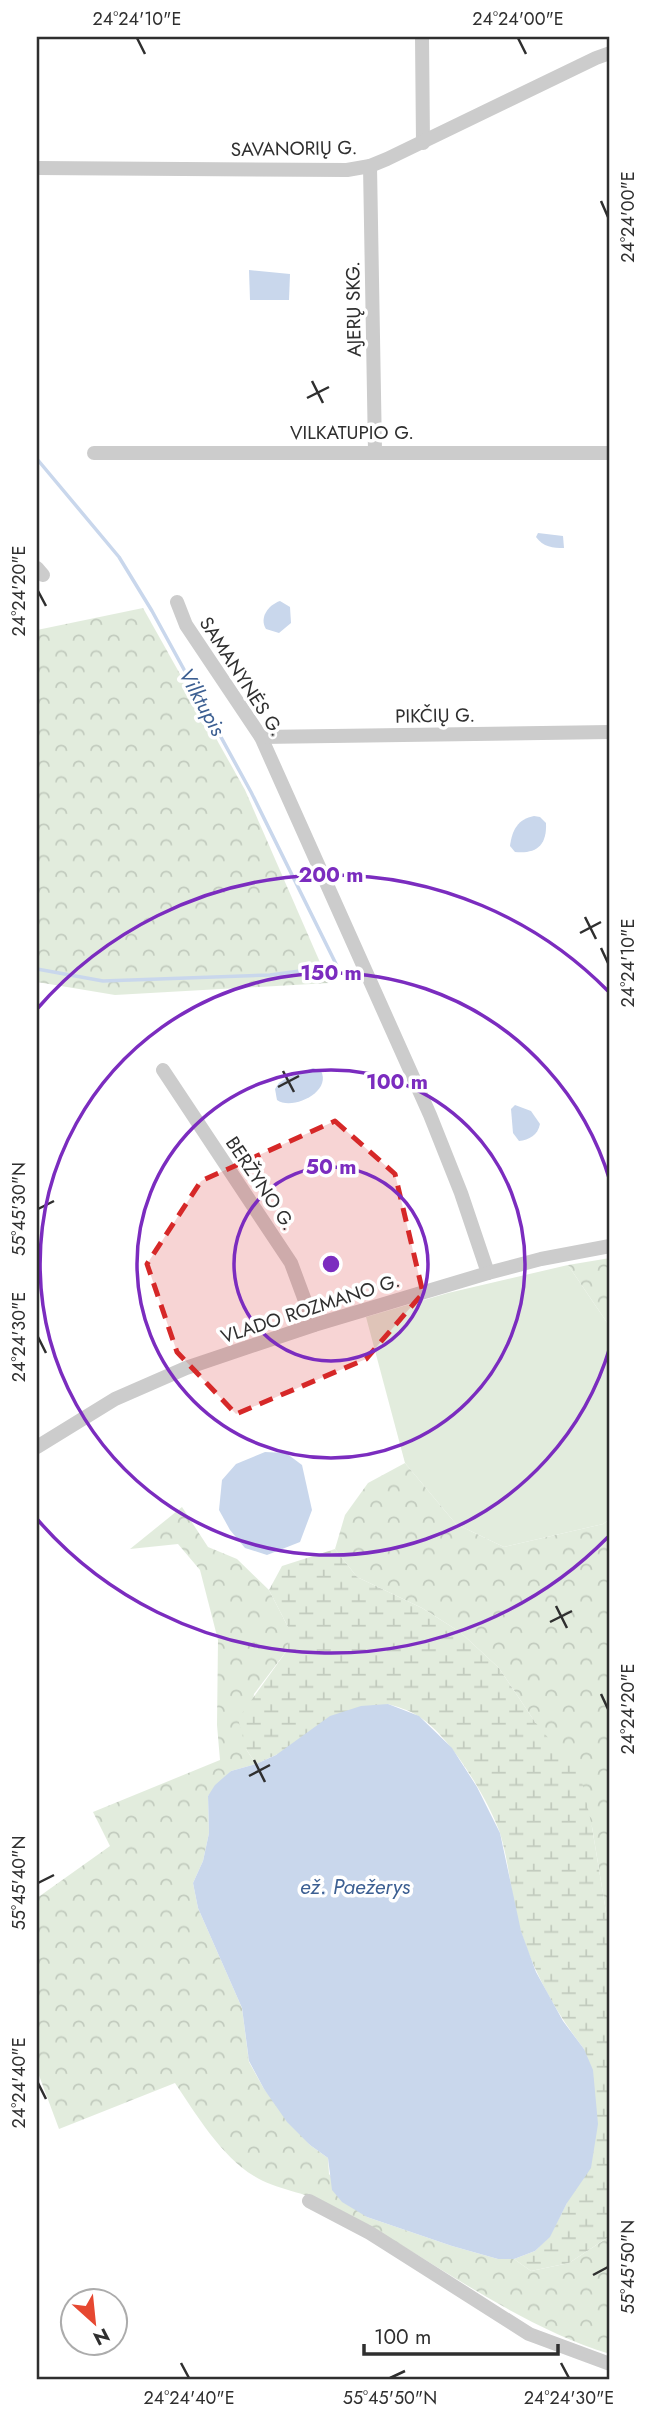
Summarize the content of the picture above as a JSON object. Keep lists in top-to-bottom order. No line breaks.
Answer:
{"streets":{"street":["SAVANORIŲ G.","AJERŲ SKG.","VILKATUPIO G.","SAMANYNĖS G.","PIKČIŲ G.","BERŽYNO G.","VLADO ROZMANO G."]},"crossings":[["SAVANORIŲ G.","AJERŲ SKG."],["AJERŲ SKG.","VILKATUPIO G."],["SAMANYNĖS G.","PIKČIŲ G."],["SAMANYNĖS G.","VLADO ROZMANO G."],["BERŽYNO G.","VLADO ROZMANO G."]],"water":["Vilktupis","ež. Paežerys"],"scale_bar":"100 m","north":"bottom right","coordinates":["24°24'10\"E","24°24'00\"E","24°24'20\"E","55°45'30\"N","24°24'30\"E","55°45'40\"N","24°24'40\"E","55°45'50\"N"],"rings":["200 m","150 m","100 m","50 m"]}
